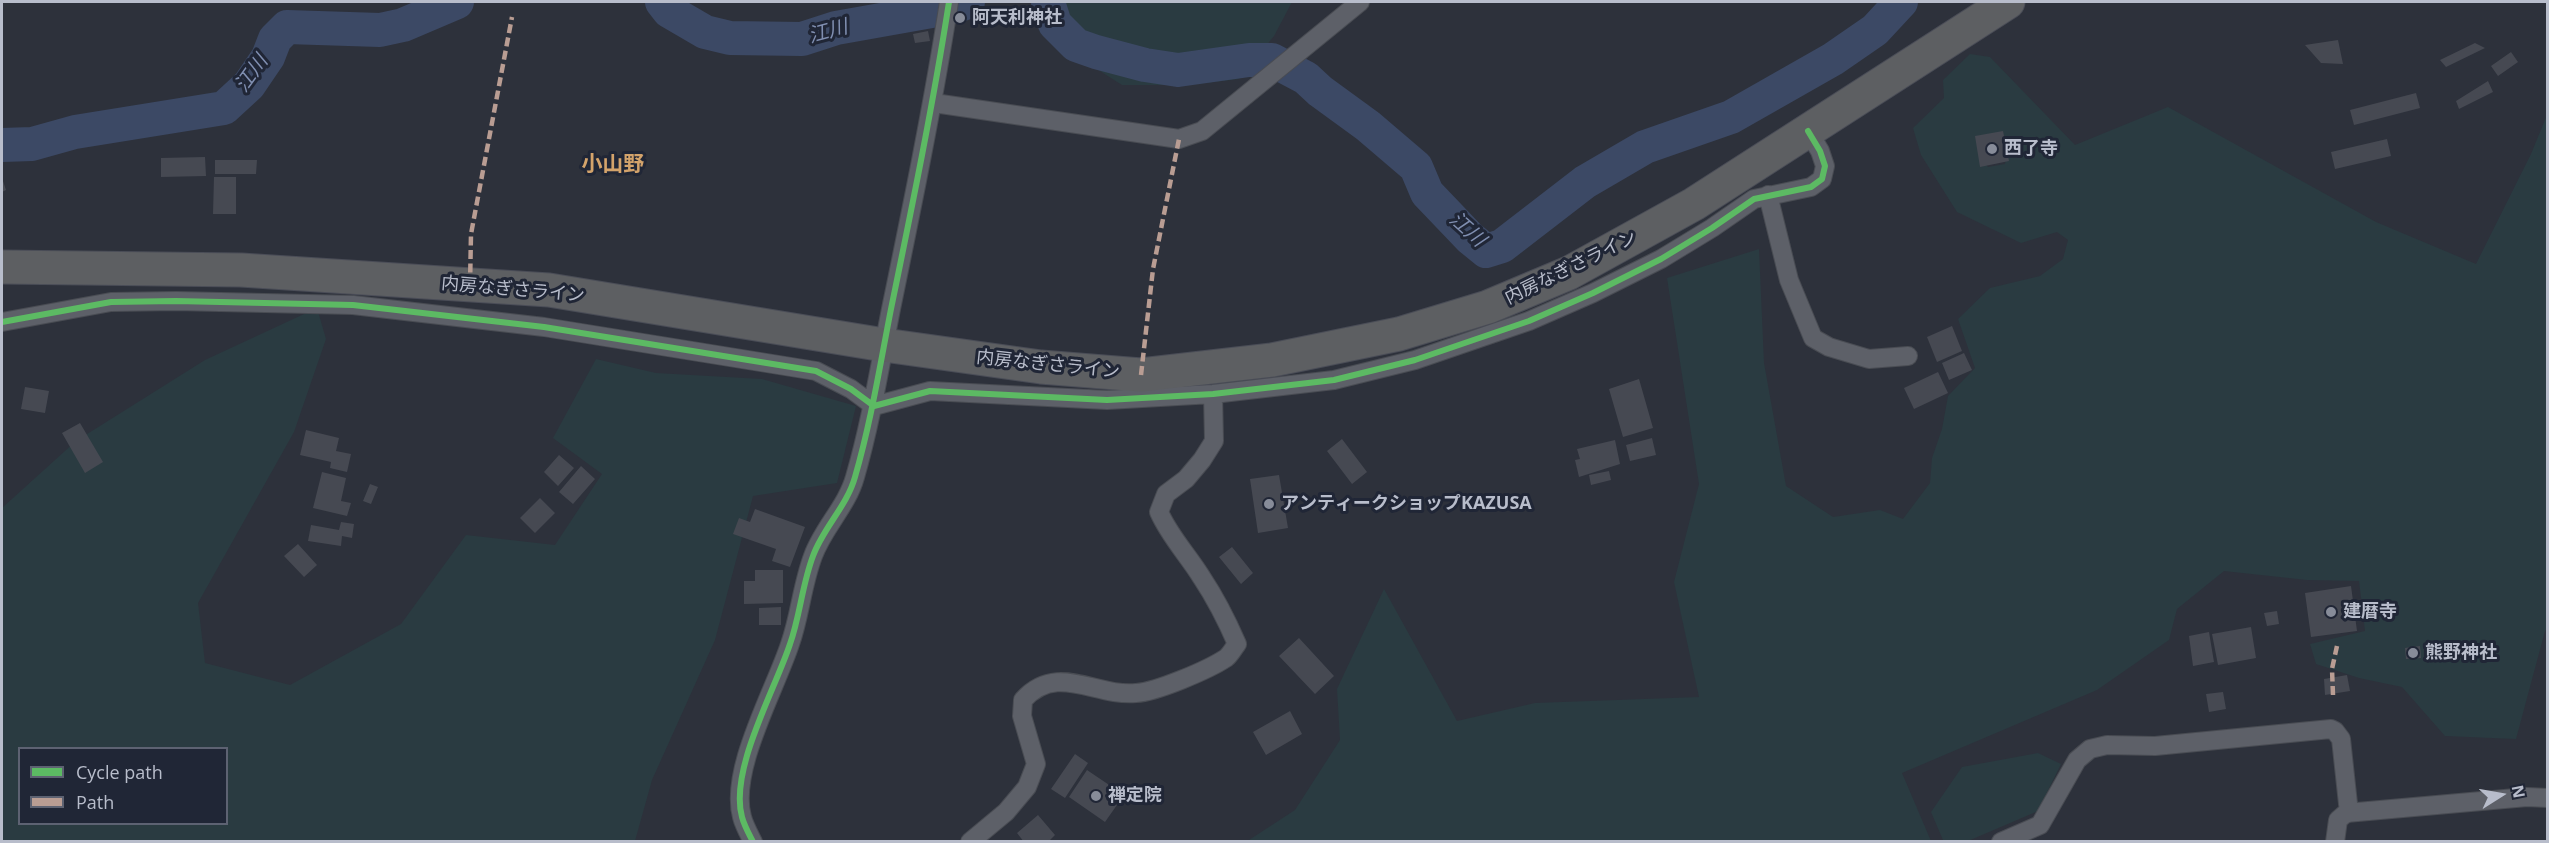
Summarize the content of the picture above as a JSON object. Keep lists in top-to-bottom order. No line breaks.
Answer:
{"streets":{"highway":["内房なぎさライン"]},"districts":["小山野"],"water":["江川"],"places":["阿天利神社","西了寺","アンティークショップKAZUSA","建暦寺","熊野神社","禅定院"],"legend":["Cycle path","Path"],"north":"right"}
